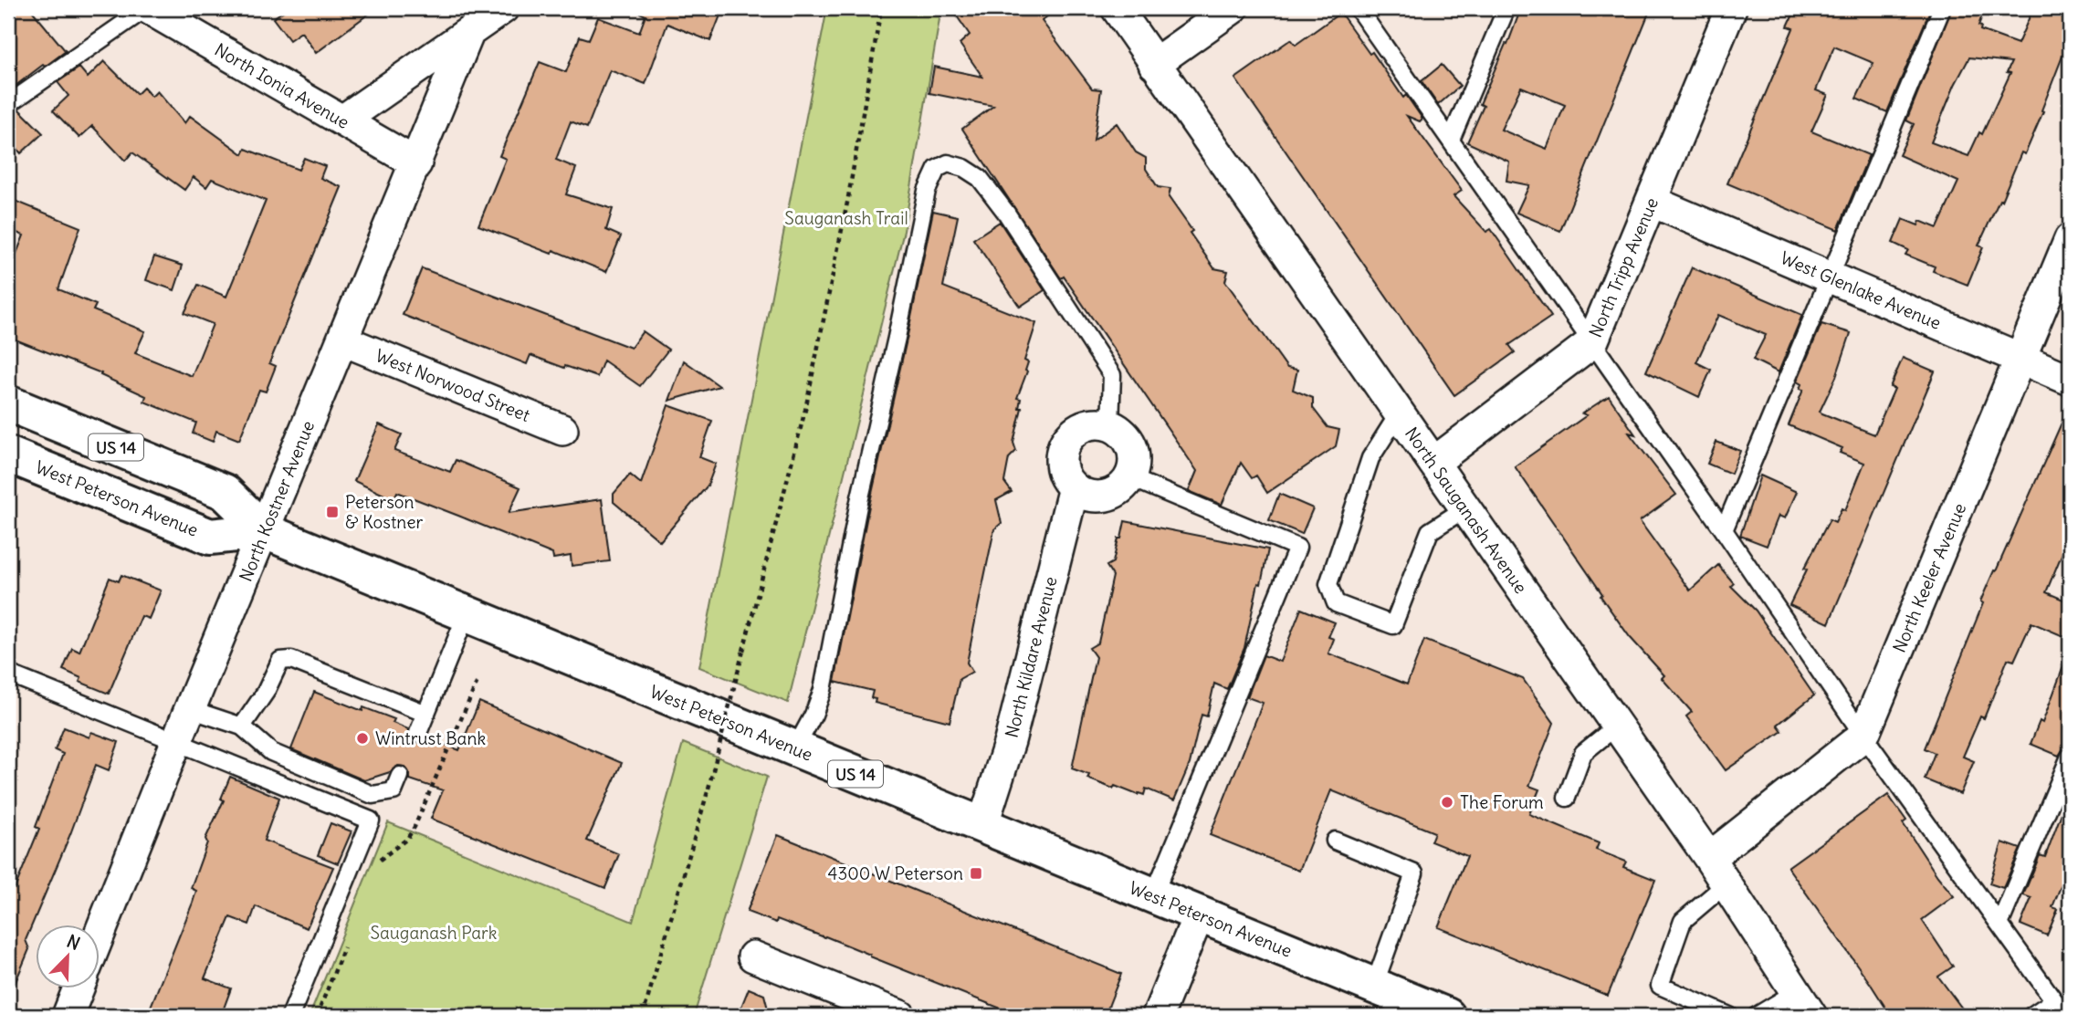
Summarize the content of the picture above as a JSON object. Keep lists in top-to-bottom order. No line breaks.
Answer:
{"streets":{"main road":["US 14","West Peterson Avenue"],"street":["North Ionia Avenue","North Tripp Avenue","West Glenlake Avenue","West Norwood Street","North Kostner Avenue","North Sauganash Avenue","North Keeler Avenue","North Kildare Avenue"]},"crossings":[["North Ionia Avenue","North Kostner Avenue"],["North Tripp Avenue","West Glenlake Avenue"],["North Tripp Avenue","North Sauganash Avenue"],["West Glenlake Avenue","North Keeler Avenue"],["West Norwood Street","North Kostner Avenue"],["West Peterson Avenue","North Kostner Avenue"],["West Peterson Avenue","North Kildare Avenue"],["North Sauganash Avenue","North Keeler Avenue"]],"parks":["Sauganash Trail","Sauganash Park"],"places":{"transit":["Peterson & Kostner","4300 W Peterson"],"other":["Wintrust Bank","The Forum"]},"north":"top right"}
